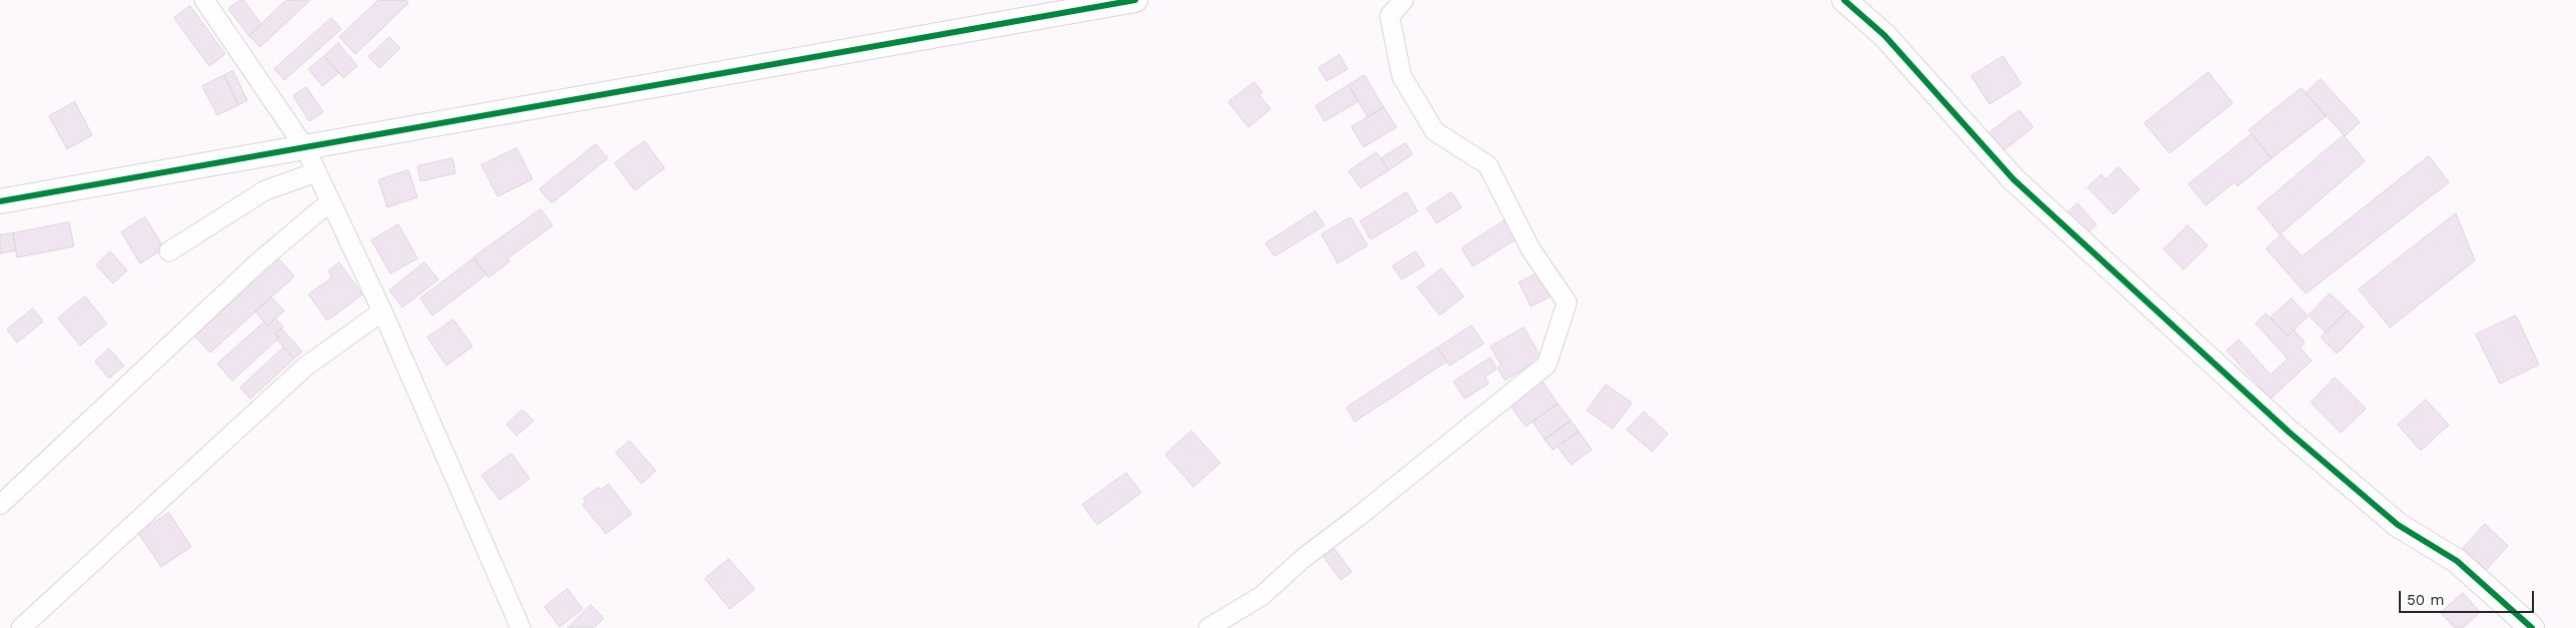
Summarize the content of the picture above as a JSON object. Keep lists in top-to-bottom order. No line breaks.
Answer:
{"scale_bar":"50 m"}
